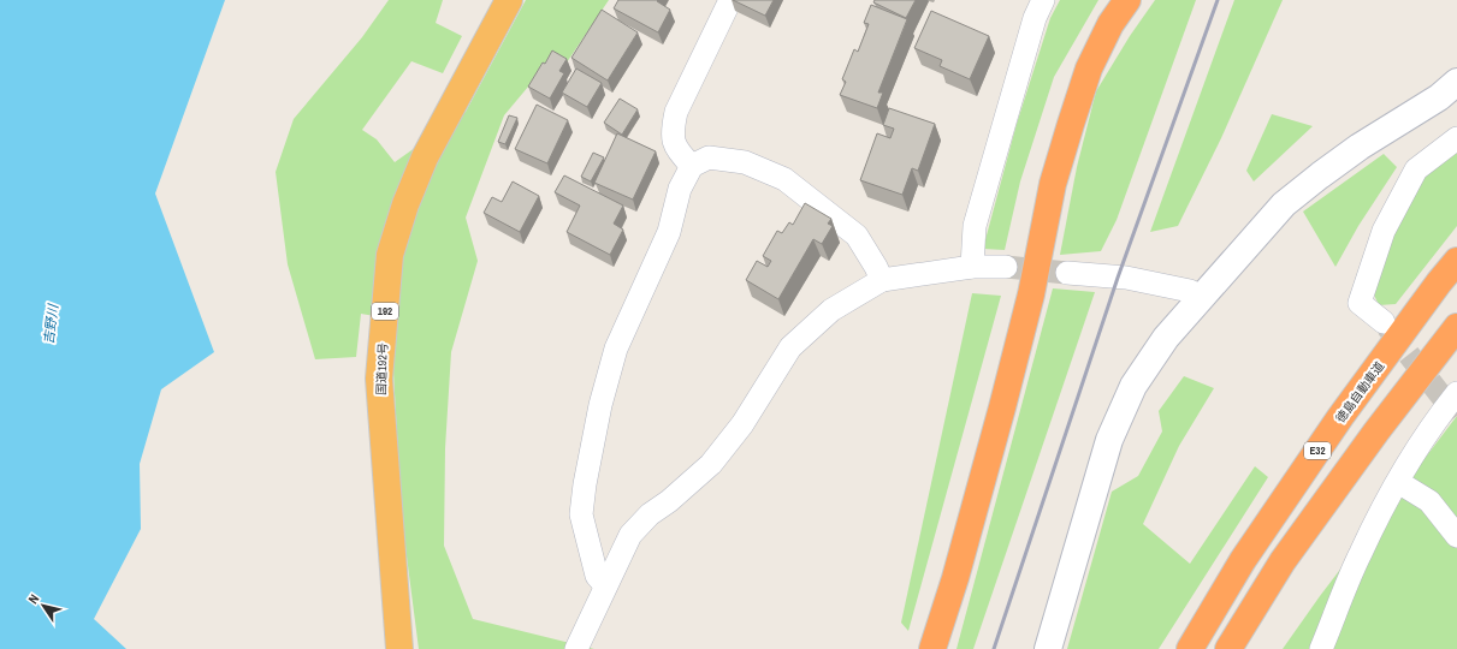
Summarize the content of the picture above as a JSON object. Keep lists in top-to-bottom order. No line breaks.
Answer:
{"streets":{"highway":["192","国道192号","徳島自動車道","E32"]},"water":["吉野川"],"north":"top left"}
